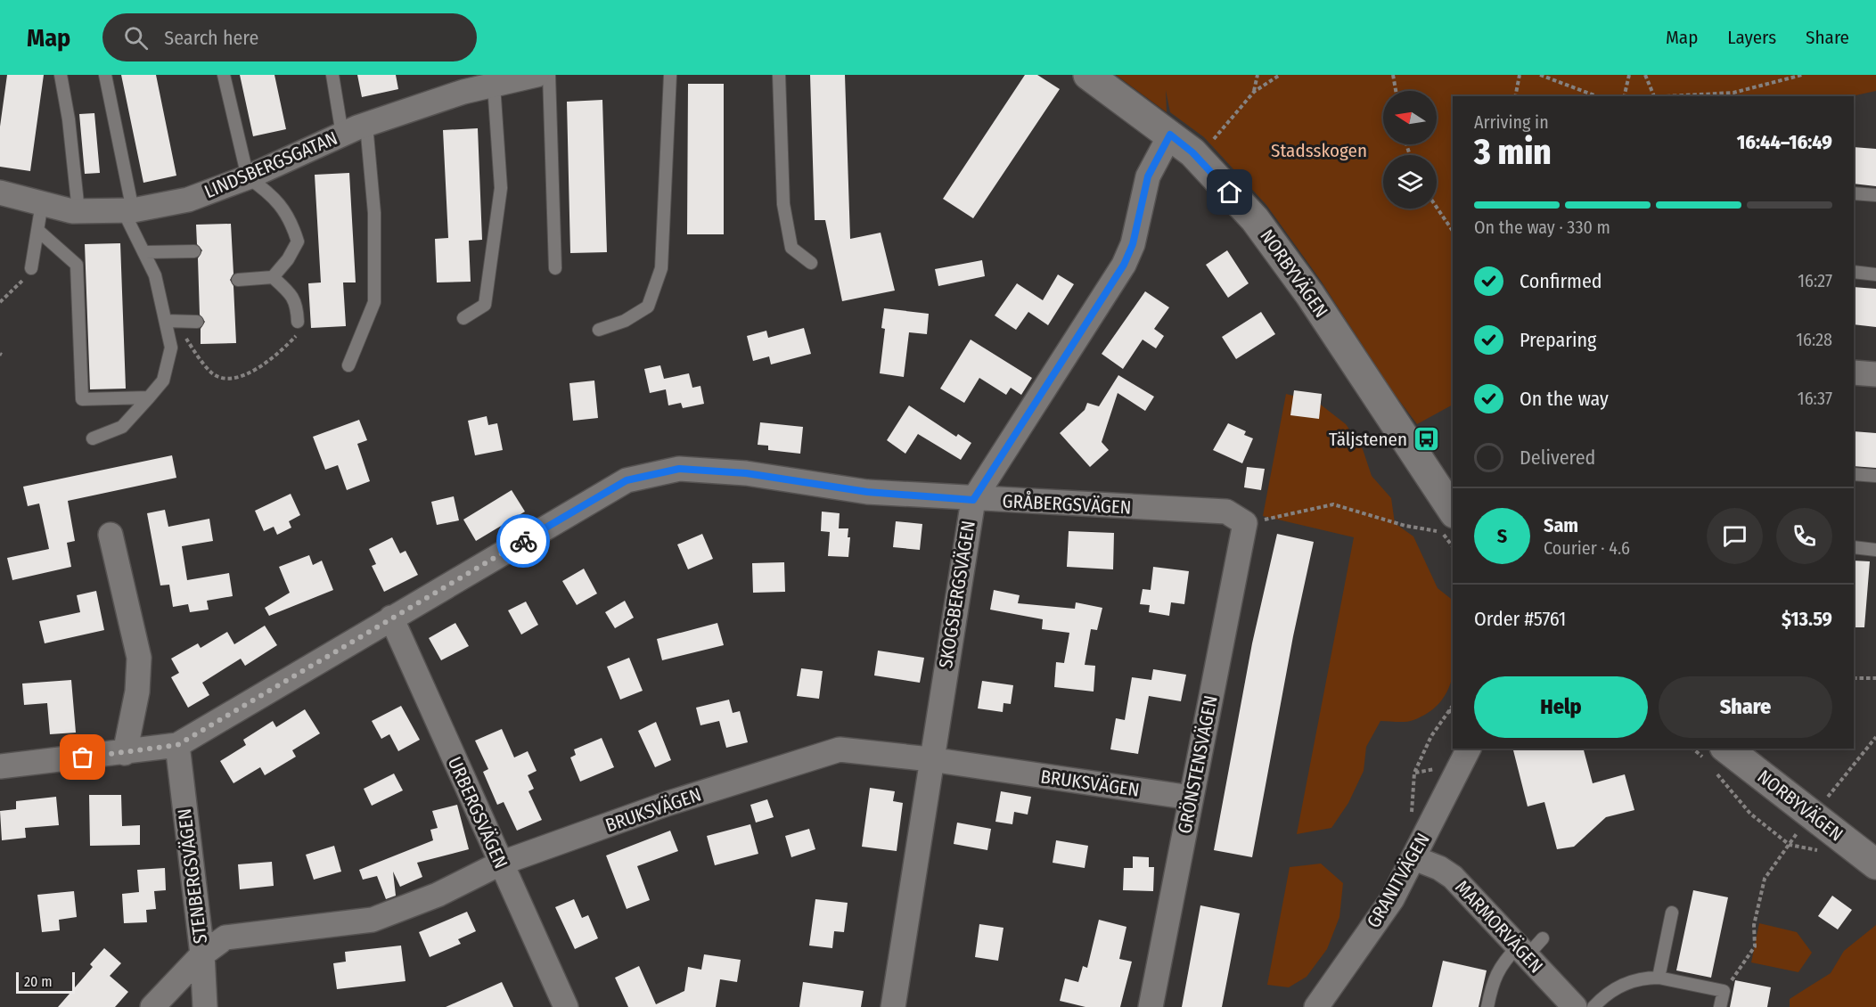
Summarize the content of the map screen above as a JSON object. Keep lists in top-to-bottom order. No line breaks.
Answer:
{"streets":{"street":["LINDSBERGSGATAN","NORBYVÄGEN","GRÅBERGSVÄGEN","SKOGSBERGSVÄGEN","GRÖNSTENSVÄGEN","BRUKSVÄGEN","URBERGSVÄGEN","STENBERGSVÄGEN","GRANITVÄGEN","MARMORVÄGEN"]},"crossings":[["NORBYVÄGEN","SKOGSBERGSVÄGEN"],["GRÅBERGSVÄGEN","SKOGSBERGSVÄGEN"],["GRÅBERGSVÄGEN","GRÖNSTENSVÄGEN"],["GRÅBERGSVÄGEN","URBERGSVÄGEN"],["GRÅBERGSVÄGEN","STENBERGSVÄGEN"],["SKOGSBERGSVÄGEN","BRUKSVÄGEN"],["GRÖNSTENSVÄGEN","BRUKSVÄGEN"],["BRUKSVÄGEN","URBERGSVÄGEN"],["BRUKSVÄGEN","STENBERGSVÄGEN"],["GRANITVÄGEN","MARMORVÄGEN"]],"parks":["Stadsskogen"],"places":{"bus stop":["Täljstenen"]},"scale_bar":"20 m","north":"left","page":{"header":"Map","search":"Search here","nav":["Map","Layers","Share"],"heading":["3 min","Arriving in","16:44–16:49"],"panel":["Sam","Courier · 4.6","Order #5761","$13.59"],"bar":"On the way · 330 m","list":[["Confirmed","16:27"],["Preparing","16:28"],["On the way","16:37"],"Delivered"],"round":"S","buttons":["Help","Share"],"scale":"20 m"}}
